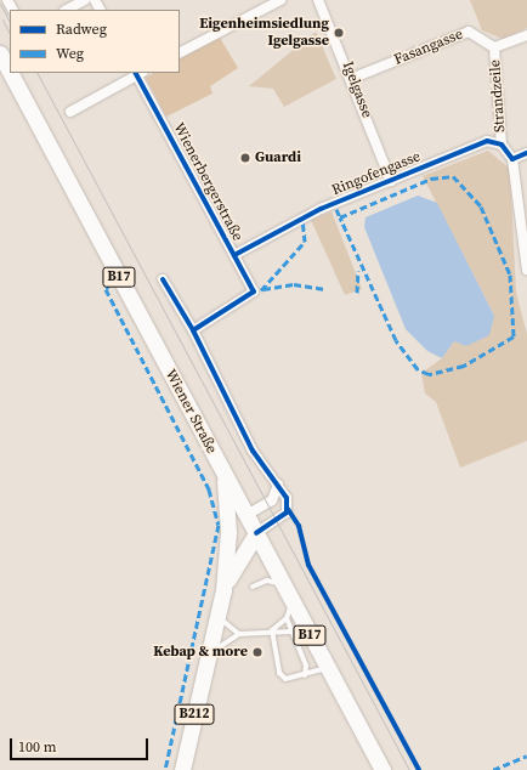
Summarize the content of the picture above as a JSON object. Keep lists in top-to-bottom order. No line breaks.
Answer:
{"streets":{"main road":["B17","Wiener Straße","B212"],"street":["Fasangasse","Igelgasse","Strandzeile","Ringofengasse","Wienerbergerstraße"]},"crossings":[["Fasangasse","Igelgasse"],["Fasangasse","Strandzeile"],["Igelgasse","Ringofengasse"],["Strandzeile","Ringofengasse"],["Ringofengasse","Wienerbergerstraße"],["Wiener Straße","B212"]],"places":["Eigenheimsiedlung Igelgasse","Guardi","Kebap & more"],"legend":["Radweg","Weg"],"scale_bar":"100 m"}
